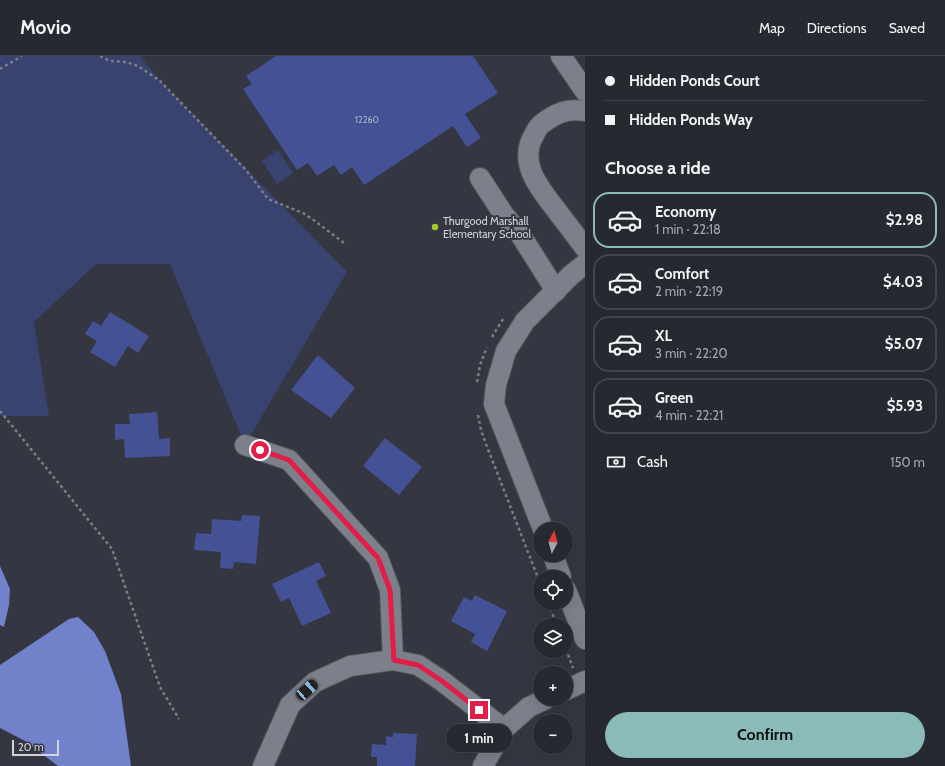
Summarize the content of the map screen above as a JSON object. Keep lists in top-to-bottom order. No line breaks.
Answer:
{"places":["Thurgood Marshall Elementary School"],"house_numbers":["12260"],"scale_bar":"20 m","north":"top","page":{"header":"Movio","nav":["Map","Directions","Saved"],"banner":["Hidden Ponds Court","Hidden Ponds Way"],"heading":"Choose a ride","list":[{"name":"Economy","note":"1 min · 22:18","value":"$2.98"},{"name":"Comfort","note":"2 min · 22:19","value":"$4.03"},{"name":"XL","note":"3 min · 22:20","value":"$5.07"},{"name":"Green","note":"4 min · 22:21","value":"$5.93"}],"pay":["Cash","150 m"],"map_buttons":["+","−"],"buttons":"Confirm","bubble":"1 min","scale":"20 m"}}
